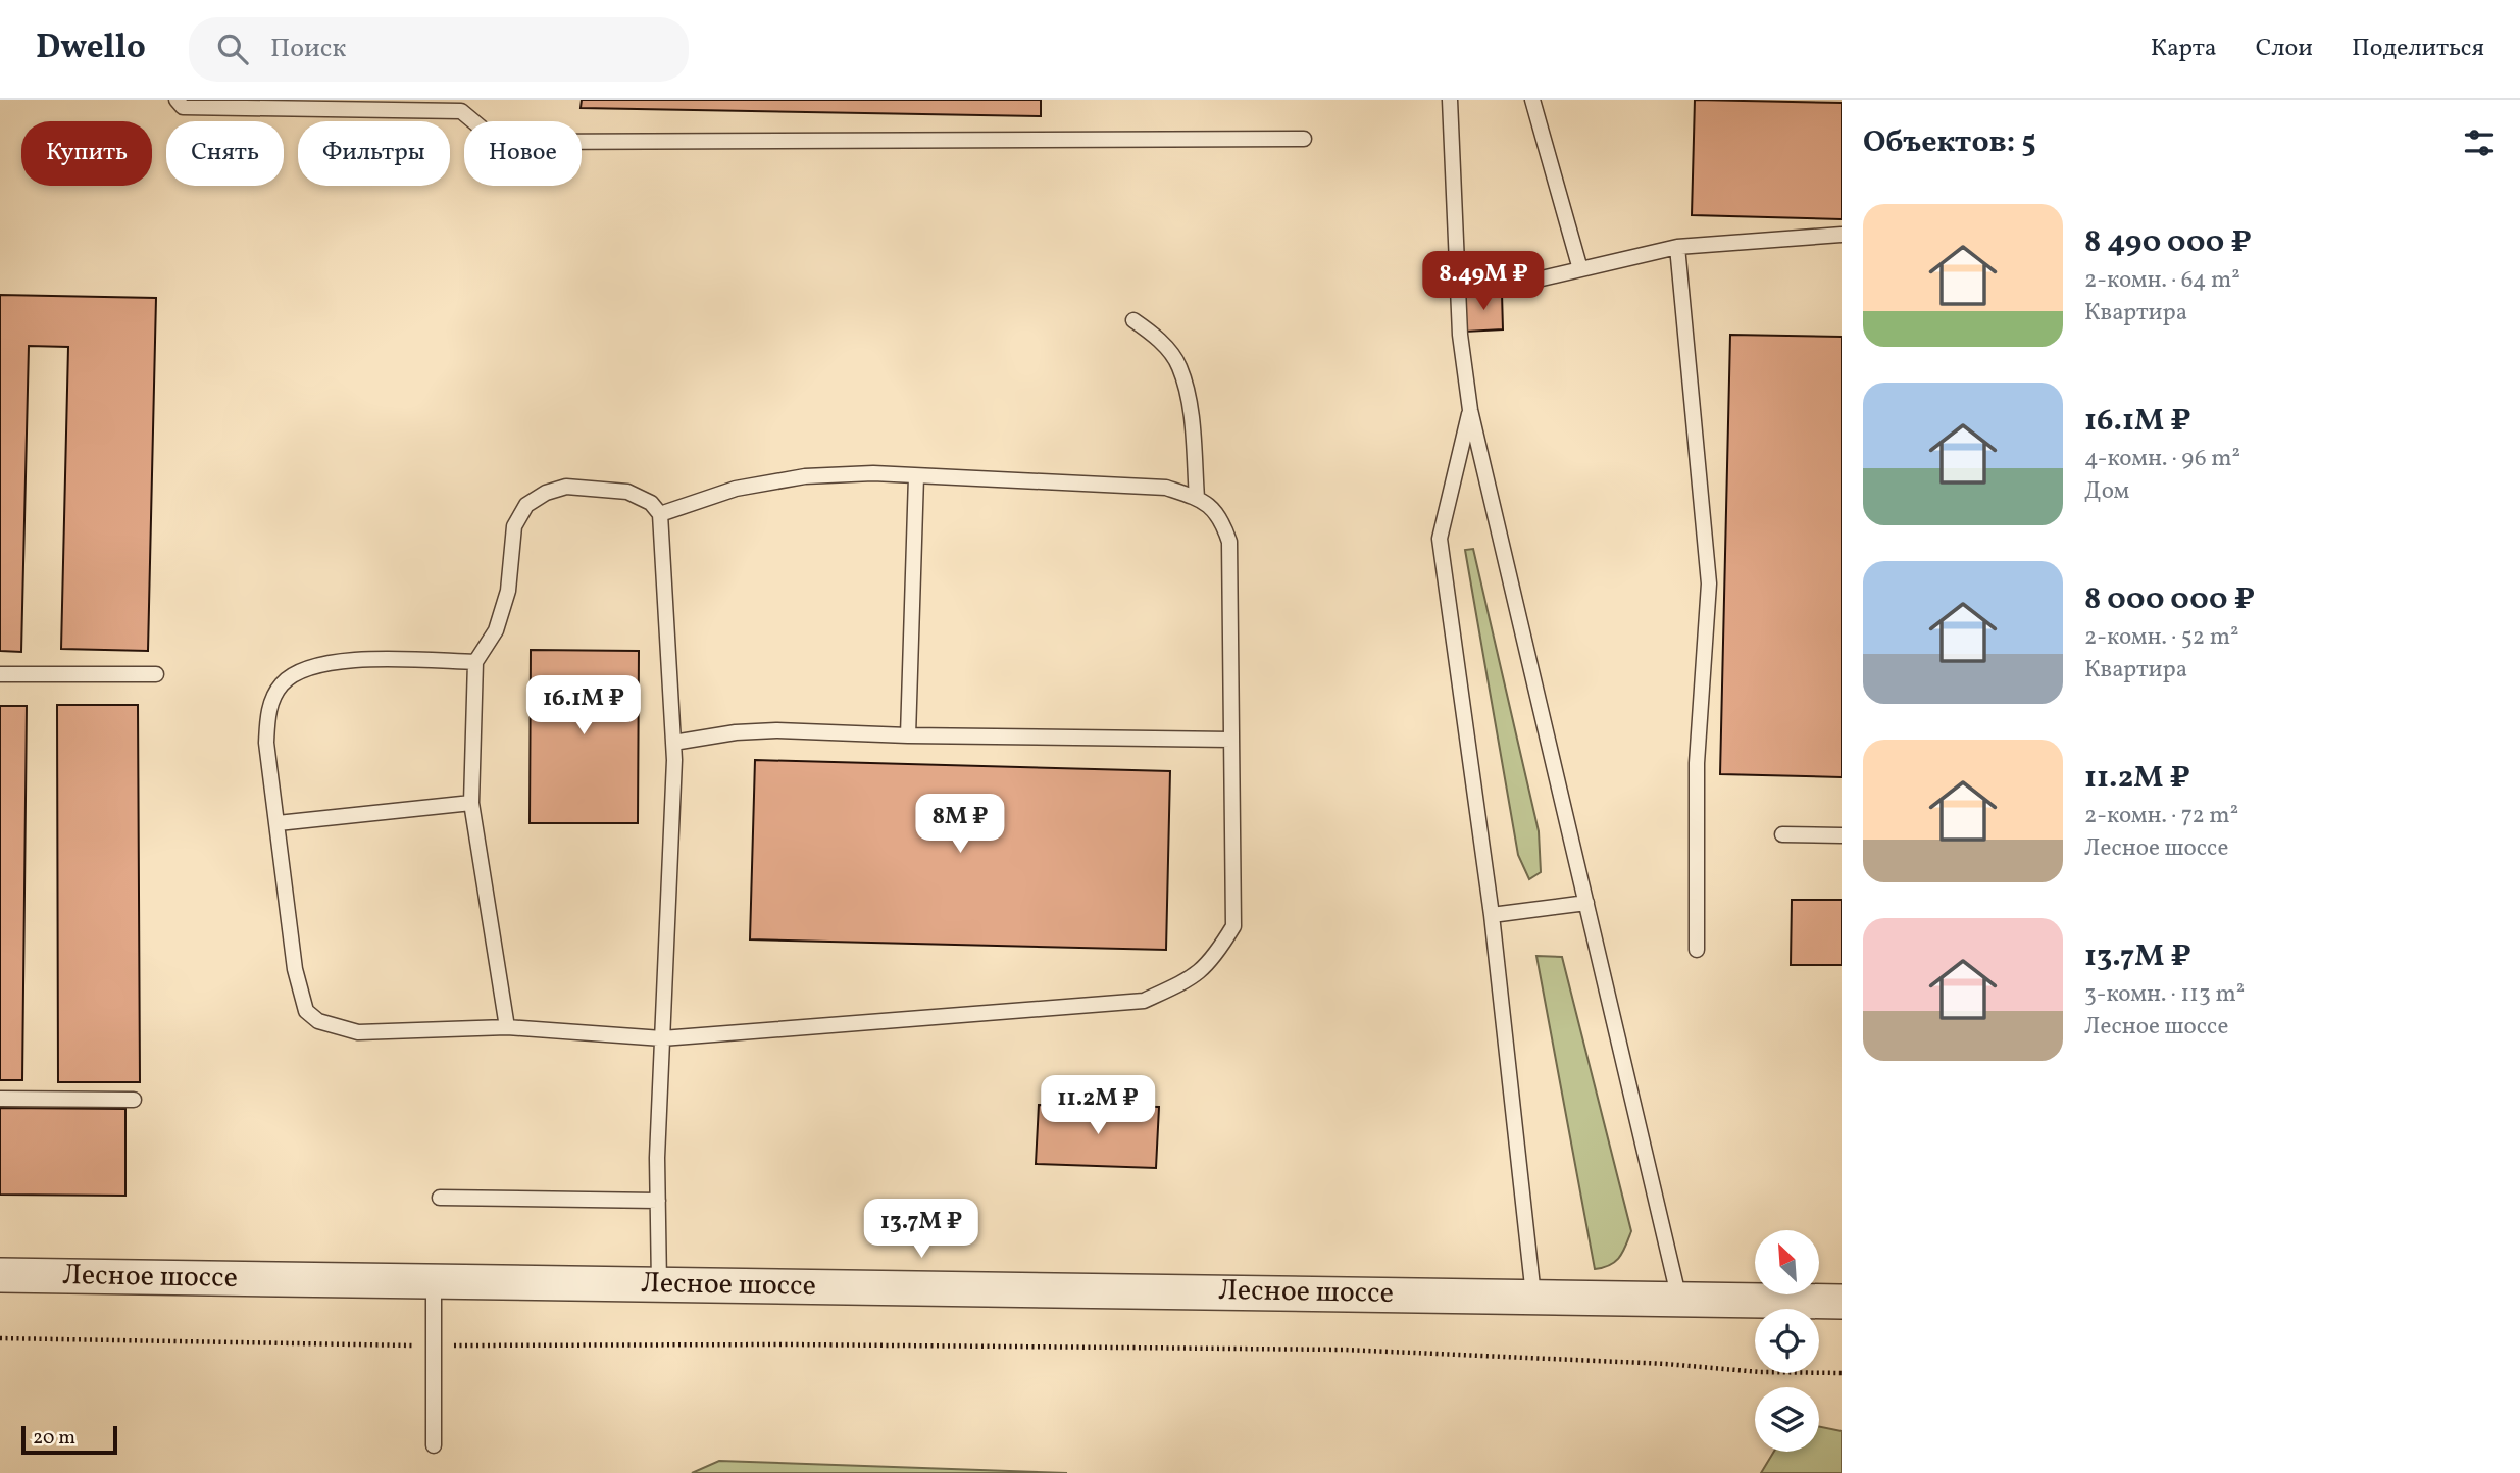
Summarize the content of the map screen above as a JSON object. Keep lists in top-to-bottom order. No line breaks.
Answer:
{"streets":{"street":["Лесное шоссе"]},"scale_bar":"20 m","north":"top left","page":{"header":"Dwello","search":"Поиск","nav":["Карта","Слои","Поделиться"],"heading":"Объектов: 5","chip":["Купить","Снять","Фильтры","Новое"],"list":[{"name":"8 490 000 ₽","note":"2-комн. · 64 m² · Квартира"},{"name":"16.1M ₽","note":"4-комн. · 96 m² · Дом"},{"name":"8 000 000 ₽","note":"2-комн. · 52 m² · Квартира"},{"name":"11.2M ₽","note":"2-комн. · 72 m² · Лесное шоссе"},{"name":"13.7M ₽","note":"3-комн. · 113 m² · Лесное шоссе"}],"price":["8.49M ₽","16.1M ₽","8M ₽","11.2M ₽","13.7M ₽"],"scale":"20 m"}}
